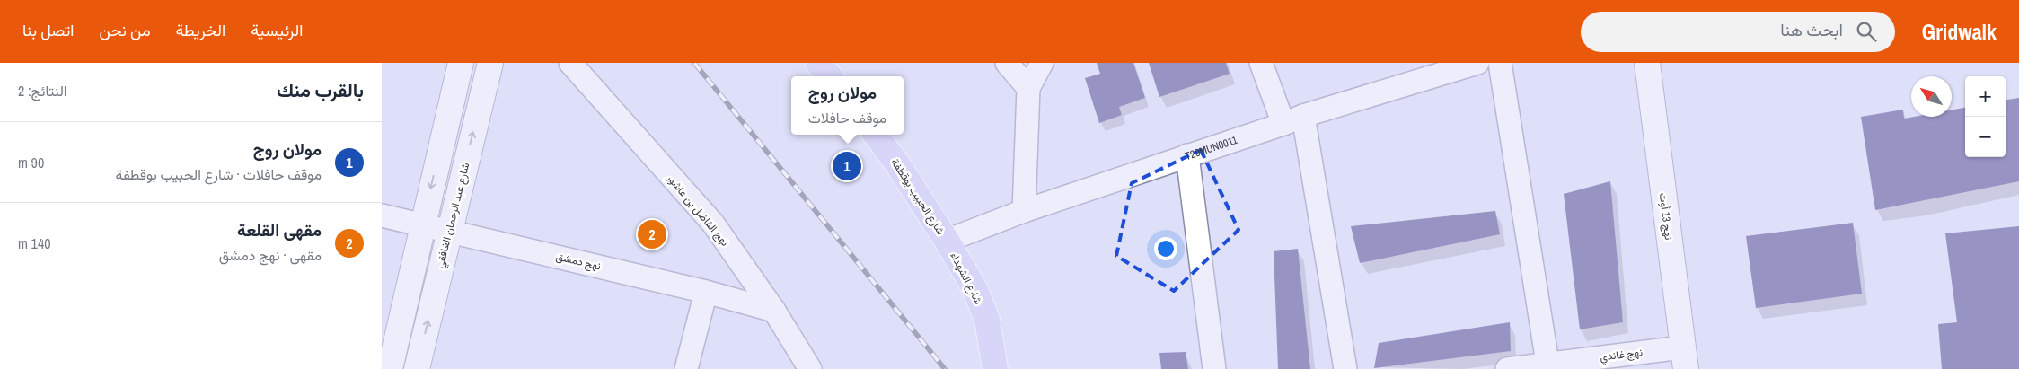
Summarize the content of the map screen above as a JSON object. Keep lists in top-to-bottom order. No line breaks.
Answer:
{"streets":{"main road":["شارع الحبيب بوقطفة","شارع عبد الرحمان الغافقي","نهج 13 أوت","شارع الشهداء"],"street":["T20MUN0011","نهج الفاضل بن عاشور","نهج دمشق","نهج غاندي"]},"crossings":[["T20MUN0011","شارع الحبيب بوقطفة"],["T20MUN0011","شارع الشهداء"],["شارع الحبيب بوقطفة","شارع الشهداء"],["نهج الفاضل بن عاشور","نهج دمشق"],["شارع عبد الرحمان الغافقي","نهج دمشق"],["نهج 13 أوت","نهج غاندي"]],"north":"top left","page":{"header":"Gridwalk","search":"ابحث هنا","nav":["الرئيسية","الخريطة","من نحن","اتصل بنا"],"heading":["بالقرب منك","النتائج: 2"],"map_buttons":["+","−"],"popup":["مولان روج","موقف حافلات"],"list":[{"mark":"1","name":"مولان روج","note":"موقف حافلات · شارع الحبيب بوقطفة","value":"90 m"},{"mark":"2","name":"مقهى القلعة","note":"مقهى · نهج دمشق","value":"140 m"}],"pins":["1","2"]}}
